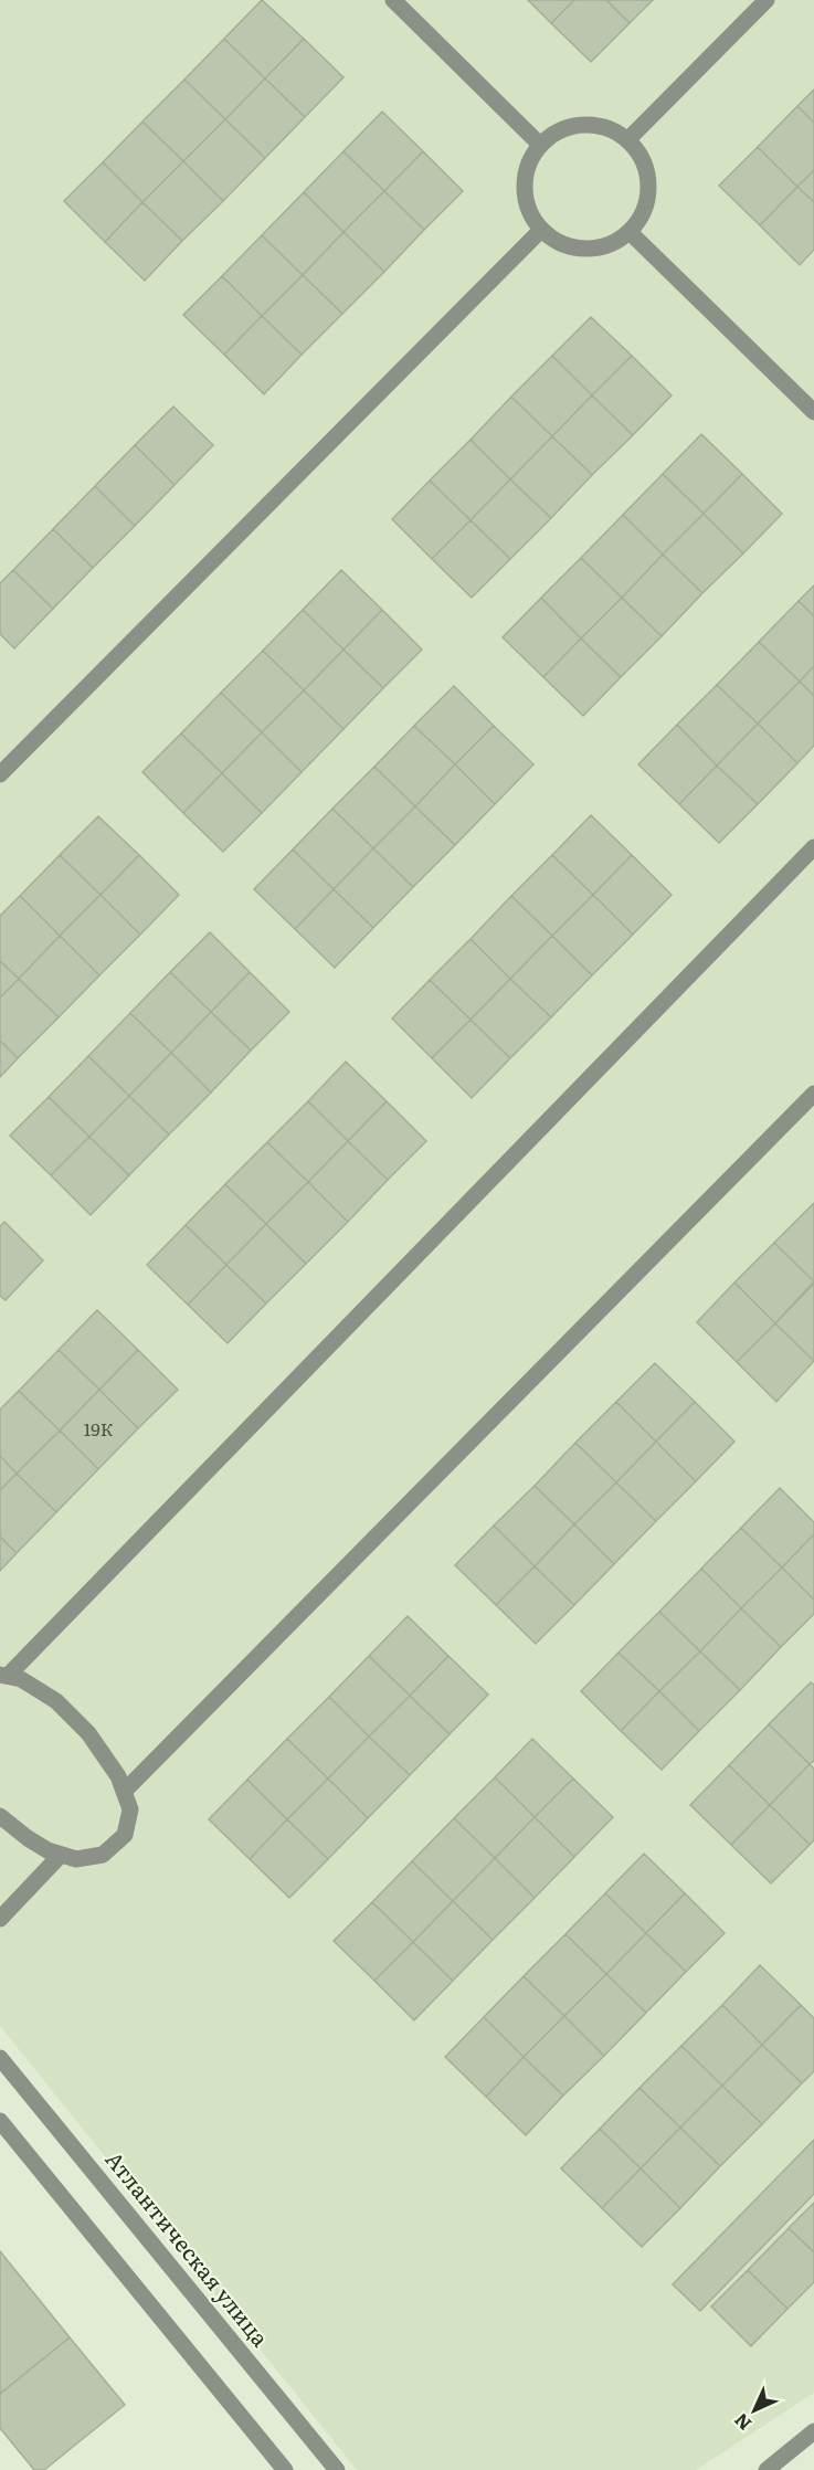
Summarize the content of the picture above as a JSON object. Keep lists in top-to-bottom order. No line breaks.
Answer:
{"streets":{"street":["Атлантическая улица"]},"house_numbers":["19К"],"north":"bottom left"}
